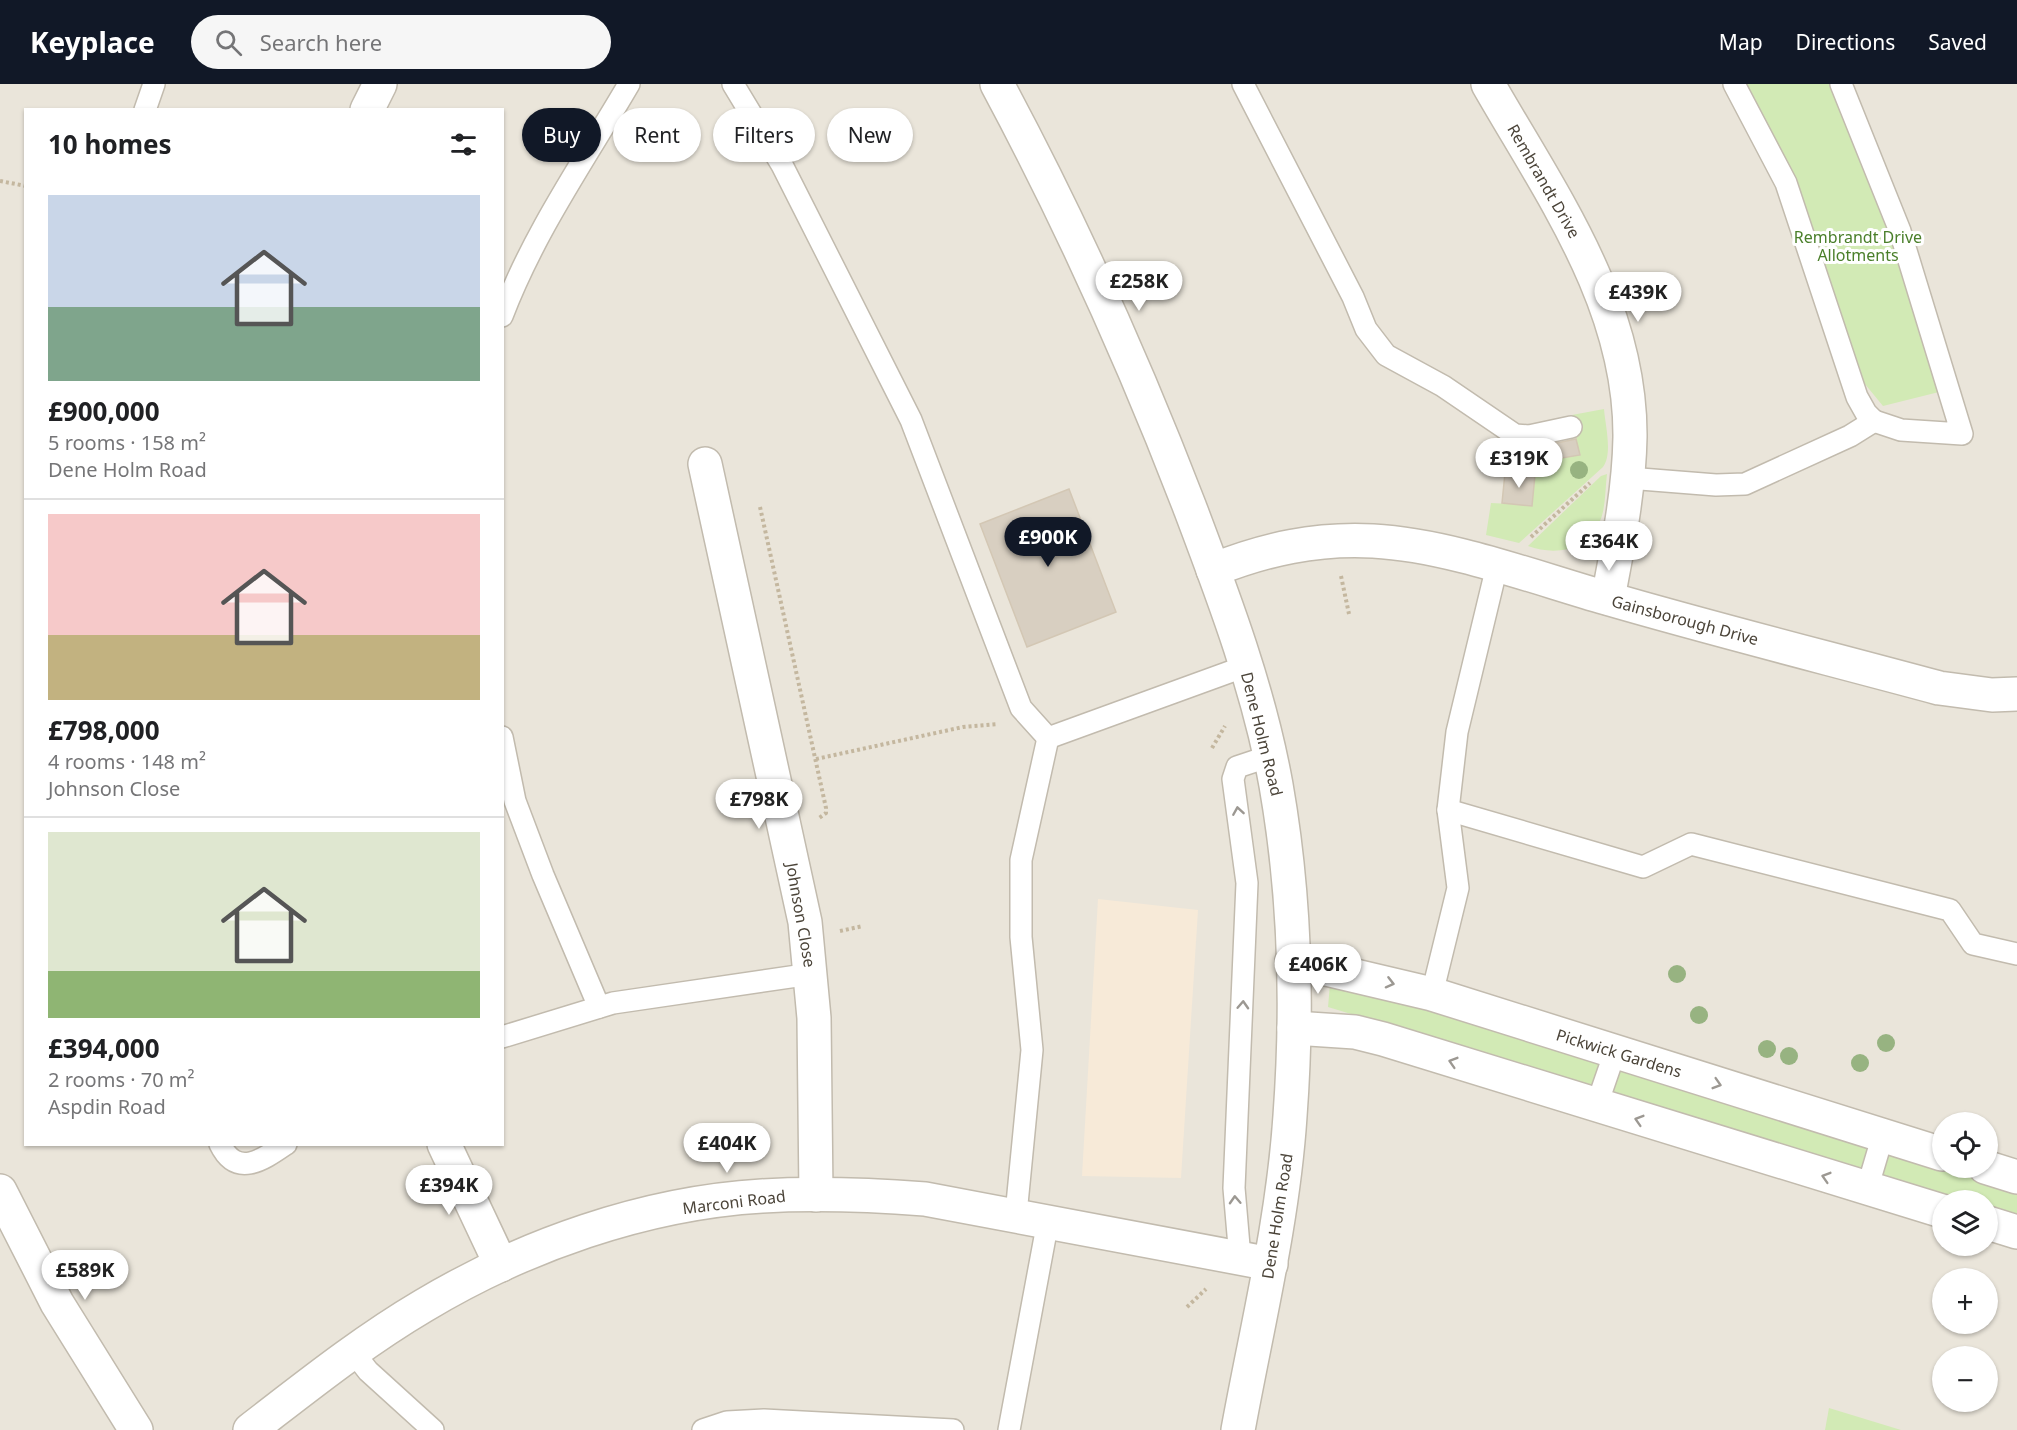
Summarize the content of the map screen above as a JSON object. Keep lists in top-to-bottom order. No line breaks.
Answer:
{"streets":{"street":["Rembrandt Drive","Gainsborough Drive","Dene Holm Road","Johnson Close","Pickwick Gardens","Marconi Road"]},"crossings":[["Rembrandt Drive","Gainsborough Drive"],["Gainsborough Drive","Dene Holm Road"],["Dene Holm Road","Pickwick Gardens"],["Dene Holm Road","Marconi Road"],["Johnson Close","Marconi Road"]],"parks":["Rembrandt Drive Allotments"],"page":{"header":"Keyplace","search":"Search here","nav":["Map","Directions","Saved"],"chip":["Buy","Rent","Filters","New"],"heading":"10 homes","list":[{"name":"£900,000","note":"5 rooms · 158 m² · Dene Holm Road"},{"name":"£798,000","note":"4 rooms · 148 m² · Johnson Close"},{"name":"£394,000","note":"2 rooms · 70 m² · Aspdin Road"}],"price":["£258K","£439K","£319K","£900K","£364K","£798K","£406K","£404K","£394K","£589K"],"map_buttons":["+","−"]}}
